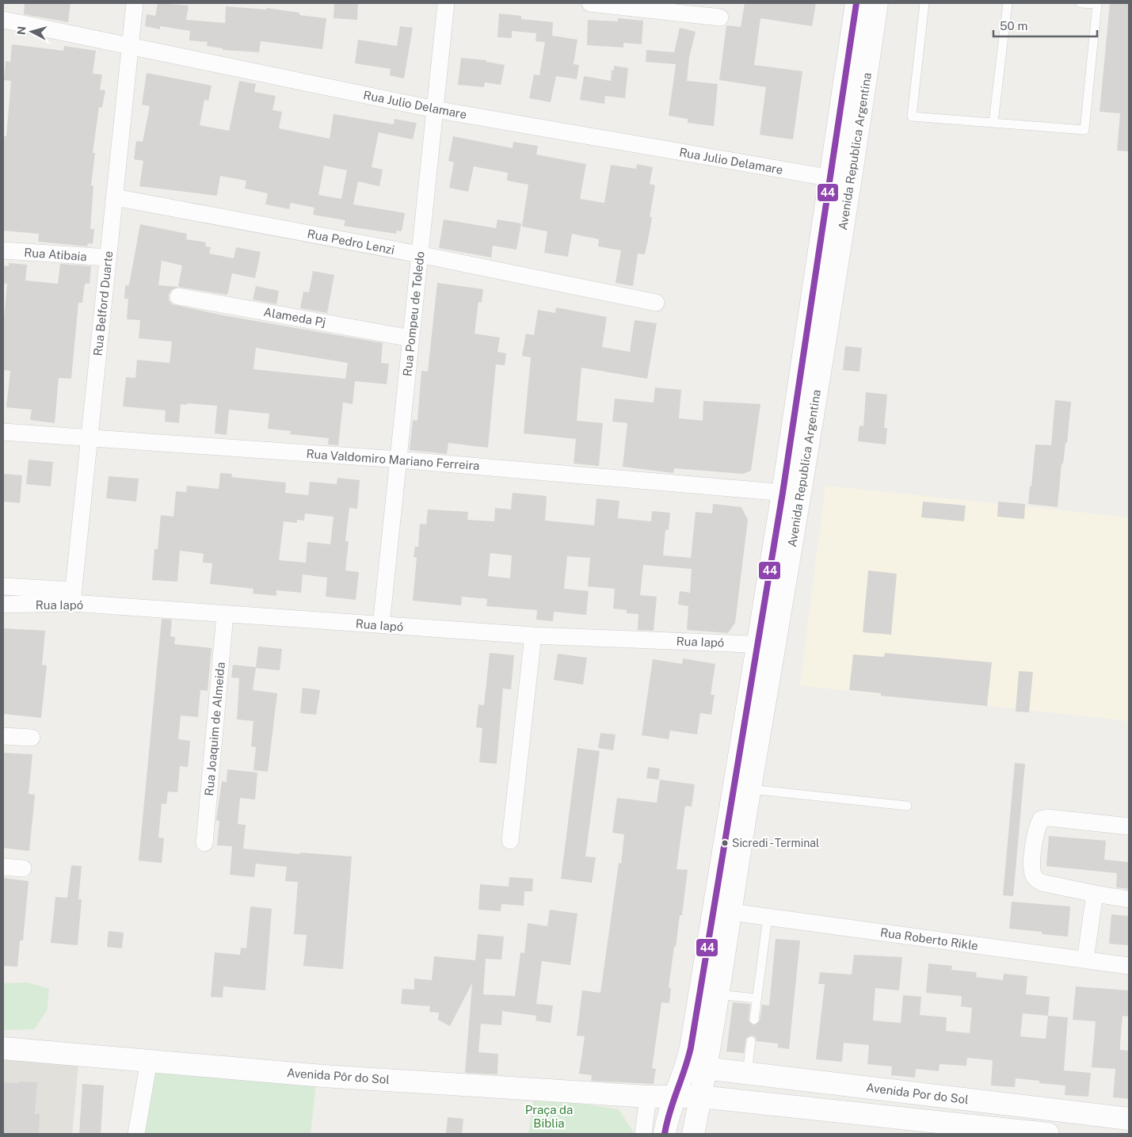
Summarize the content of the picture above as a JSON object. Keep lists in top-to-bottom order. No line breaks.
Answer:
{"streets":{"main road":["Avenida Republica Argentina","Avenida Pôr do Sol","Avenida Por do Sol"],"street":["Rua Julio Delamare","Rua Pedro Lenzi","Rua Atibaia","Rua Belford Duarte","Rua Pompeu de Toledo","Alameda Pj","Rua Valdomiro Mariano Ferreira","Rua Iapó","Rua Joaquim de Almeida","Rua Roberto Rikle"]},"crossings":[["Rua Julio Delamare","Avenida Republica Argentina"],["Rua Julio Delamare","Rua Belford Duarte"],["Rua Julio Delamare","Rua Pompeu de Toledo"],["Avenida Republica Argentina","Rua Valdomiro Mariano Ferreira"],["Avenida Republica Argentina","Rua Iapó"],["Avenida Republica Argentina","Rua Roberto Rikle"],["Avenida Republica Argentina","Avenida Pôr do Sol"],["Avenida Republica Argentina","Avenida Por do Sol"],["Rua Pedro Lenzi","Rua Belford Duarte"],["Rua Pedro Lenzi","Rua Pompeu de Toledo"],["Rua Atibaia","Rua Belford Duarte"],["Rua Belford Duarte","Rua Valdomiro Mariano Ferreira"],["Rua Belford Duarte","Rua Iapó"],["Rua Pompeu de Toledo","Alameda Pj"],["Rua Pompeu de Toledo","Rua Valdomiro Mariano Ferreira"],["Rua Pompeu de Toledo","Rua Iapó"],["Rua Iapó","Rua Joaquim de Almeida"]],"parks":["Praça da Biblia"],"places":["Sicredi - Terminal"],"lines":["transit line 44"],"scale_bar":"50 m","north":"left"}
